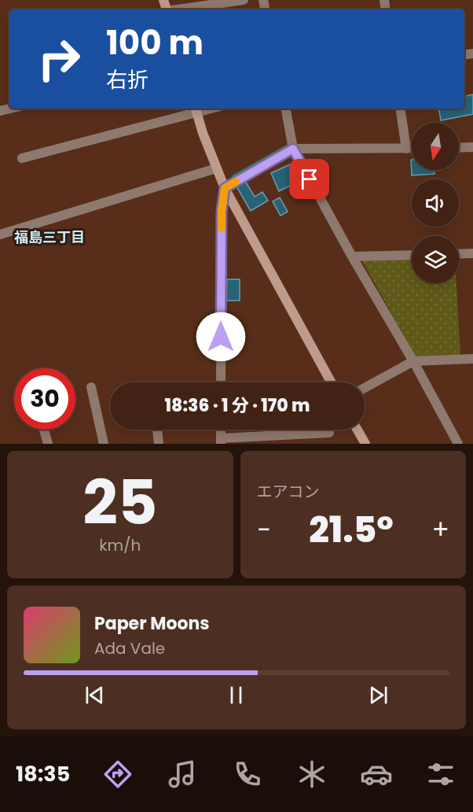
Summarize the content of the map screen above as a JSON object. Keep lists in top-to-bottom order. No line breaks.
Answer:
{"districts":["福島三丁目"],"north":"bottom","page":{"turn":["100 m","右折"],"limit":"30","trip":"18:36 · 1 分 · 170 m","tile":[["25","km/h"],"エアコン"],"heat":["−","21.5°","+"],"song":["Paper Moons","Ada Vale"],"tabs":"18:35"}}
